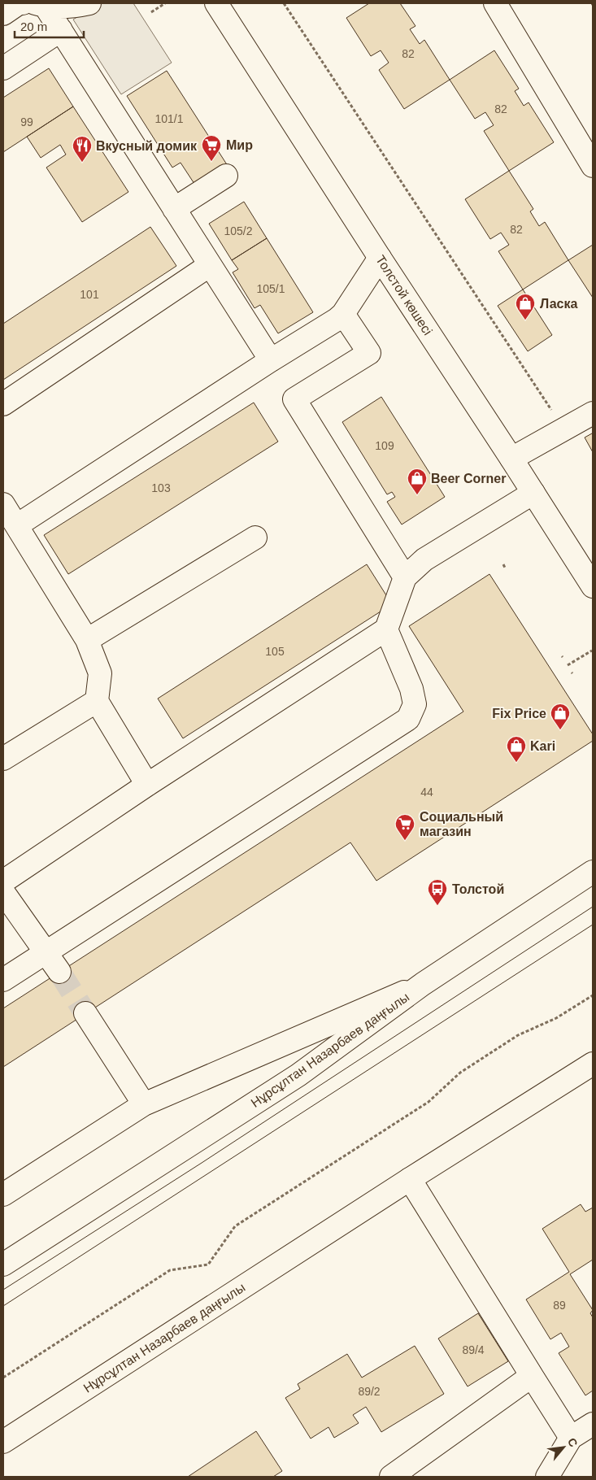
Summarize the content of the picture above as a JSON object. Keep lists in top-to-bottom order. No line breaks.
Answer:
{"streets":{"main road":["Толстой көшесі","Нұрсұлтан Назарбаев даңғылы"]},"places":{"supermarket":["Мир","Социальный магазин"],"restaurant":["Вкусный домик"],"shop":["Ласка","Beer Corner","Fix Price","Kari"],"bus stop":["Толстой"]},"house_numbers":["82","82","101/1","99","82","105/2","105/1","101","109","103","105","44","89","89/4","89/2"],"scale_bar":"20 m","north":"top right"}
